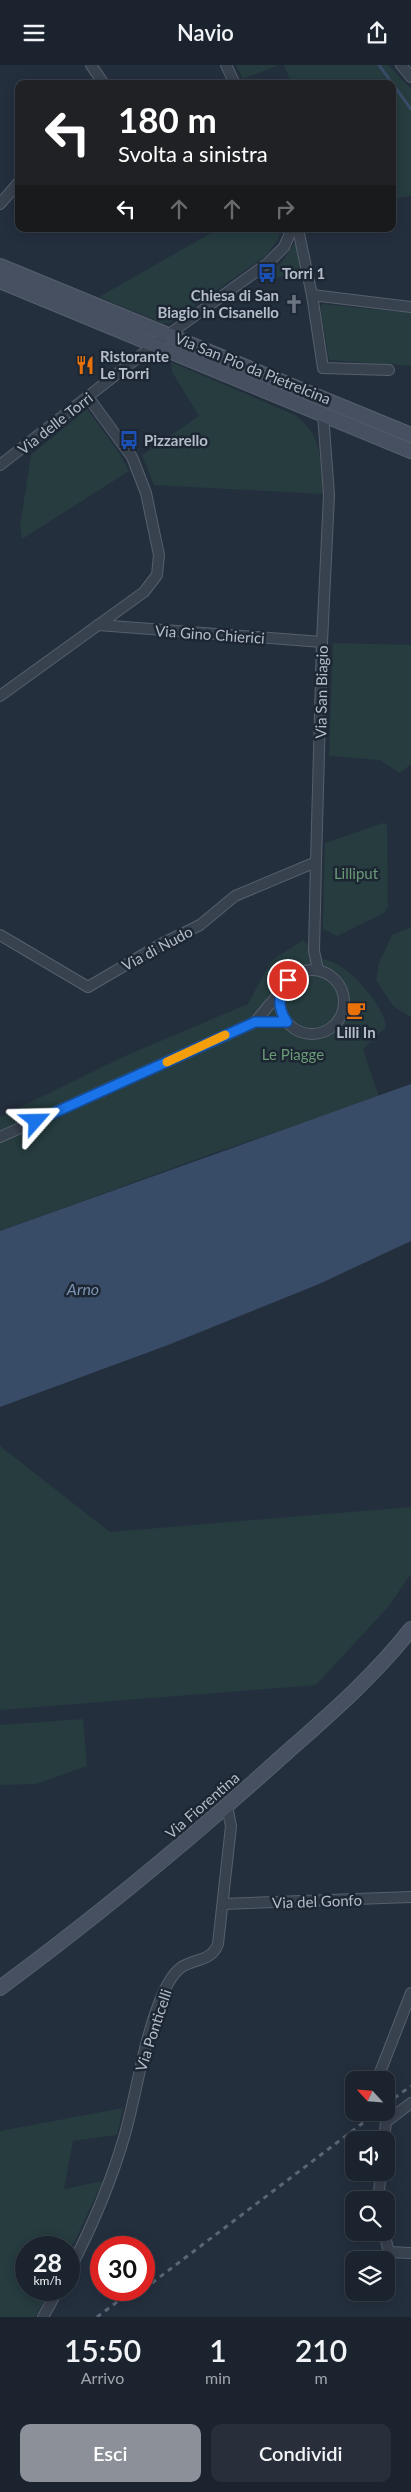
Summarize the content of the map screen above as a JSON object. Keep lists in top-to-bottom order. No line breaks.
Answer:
{"streets":{"main road":["Via San Pio da Pietrelcina","Via Fiorentina"],"street":["Via delle Torri","Via Gino Chierici","Via San Biagio","Via di Nudo","Via del Gonfo","Via Ponticelli"]},"crossings":[["Via San Pio da Pietrelcina","Via delle Torri"],["Via San Pio da Pietrelcina","Via San Biagio"],["Via Gino Chierici","Via San Biagio"],["Via San Biagio","Via di Nudo"],["Via Fiorentina","Via Ponticelli"],["Via del Gonfo","Via Ponticelli"]],"water":["Arno"],"parks":["Lilliput","Le Piagge"],"places":{"bus stop":["Torri 1","Pizzarello"],"church":["Chiesa di San Biagio in Cisanello"],"restaurant":["Ristorante Le Torri"],"cafe":["Lilli In"]},"north":"top left","page":{"header":"Navio","turn":["180 m","Svolta a sinistra"],"speed":"28 km/h","limit":"30","eta":["15:50","Arrivo","1","min","210","m"],"buttons":["Esci","Condividi"]}}
